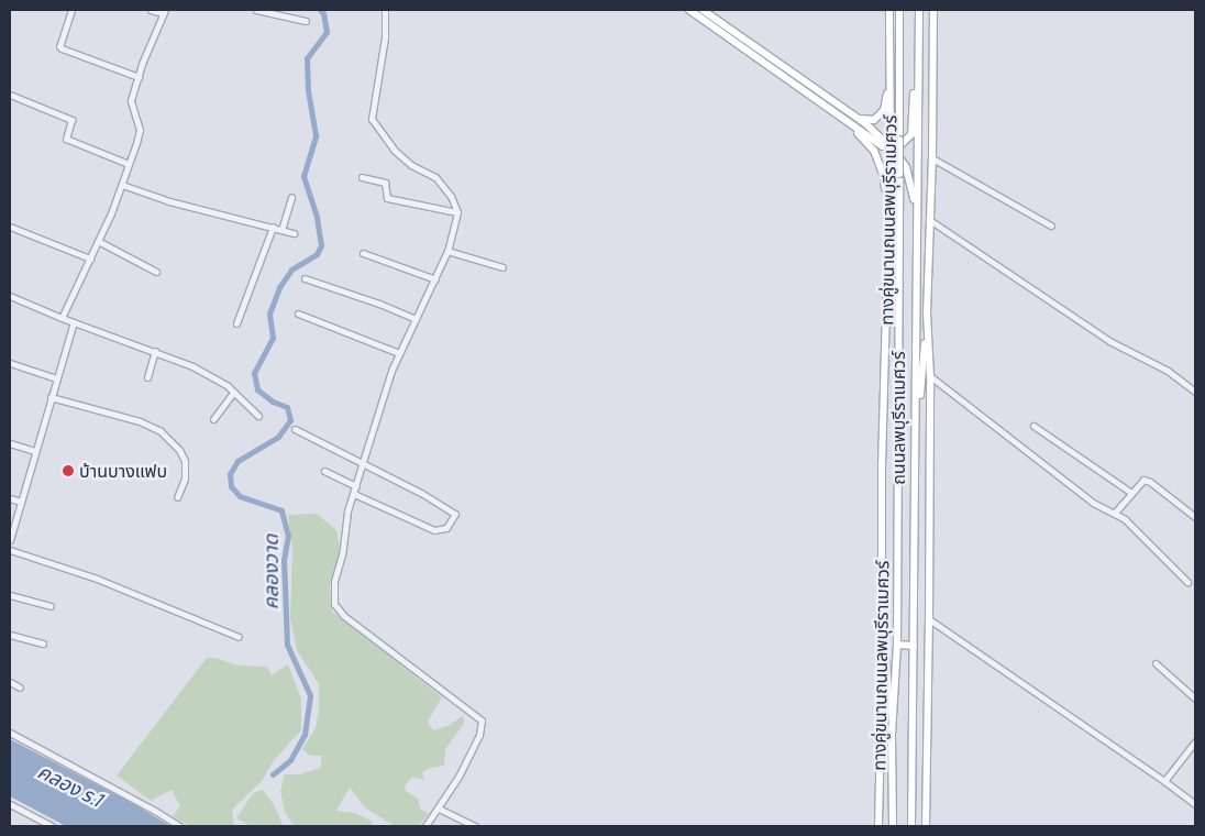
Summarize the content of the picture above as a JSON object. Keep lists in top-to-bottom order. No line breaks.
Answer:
{"streets":{"main road":["ทางคู่ขนานถนนลพบุรีราเมศวร์","ถนนลพบุรีราเมศวร์"]},"water":["คลองวาด","คลอง ร.1"],"places":["บ้านบางแฟบ"]}
